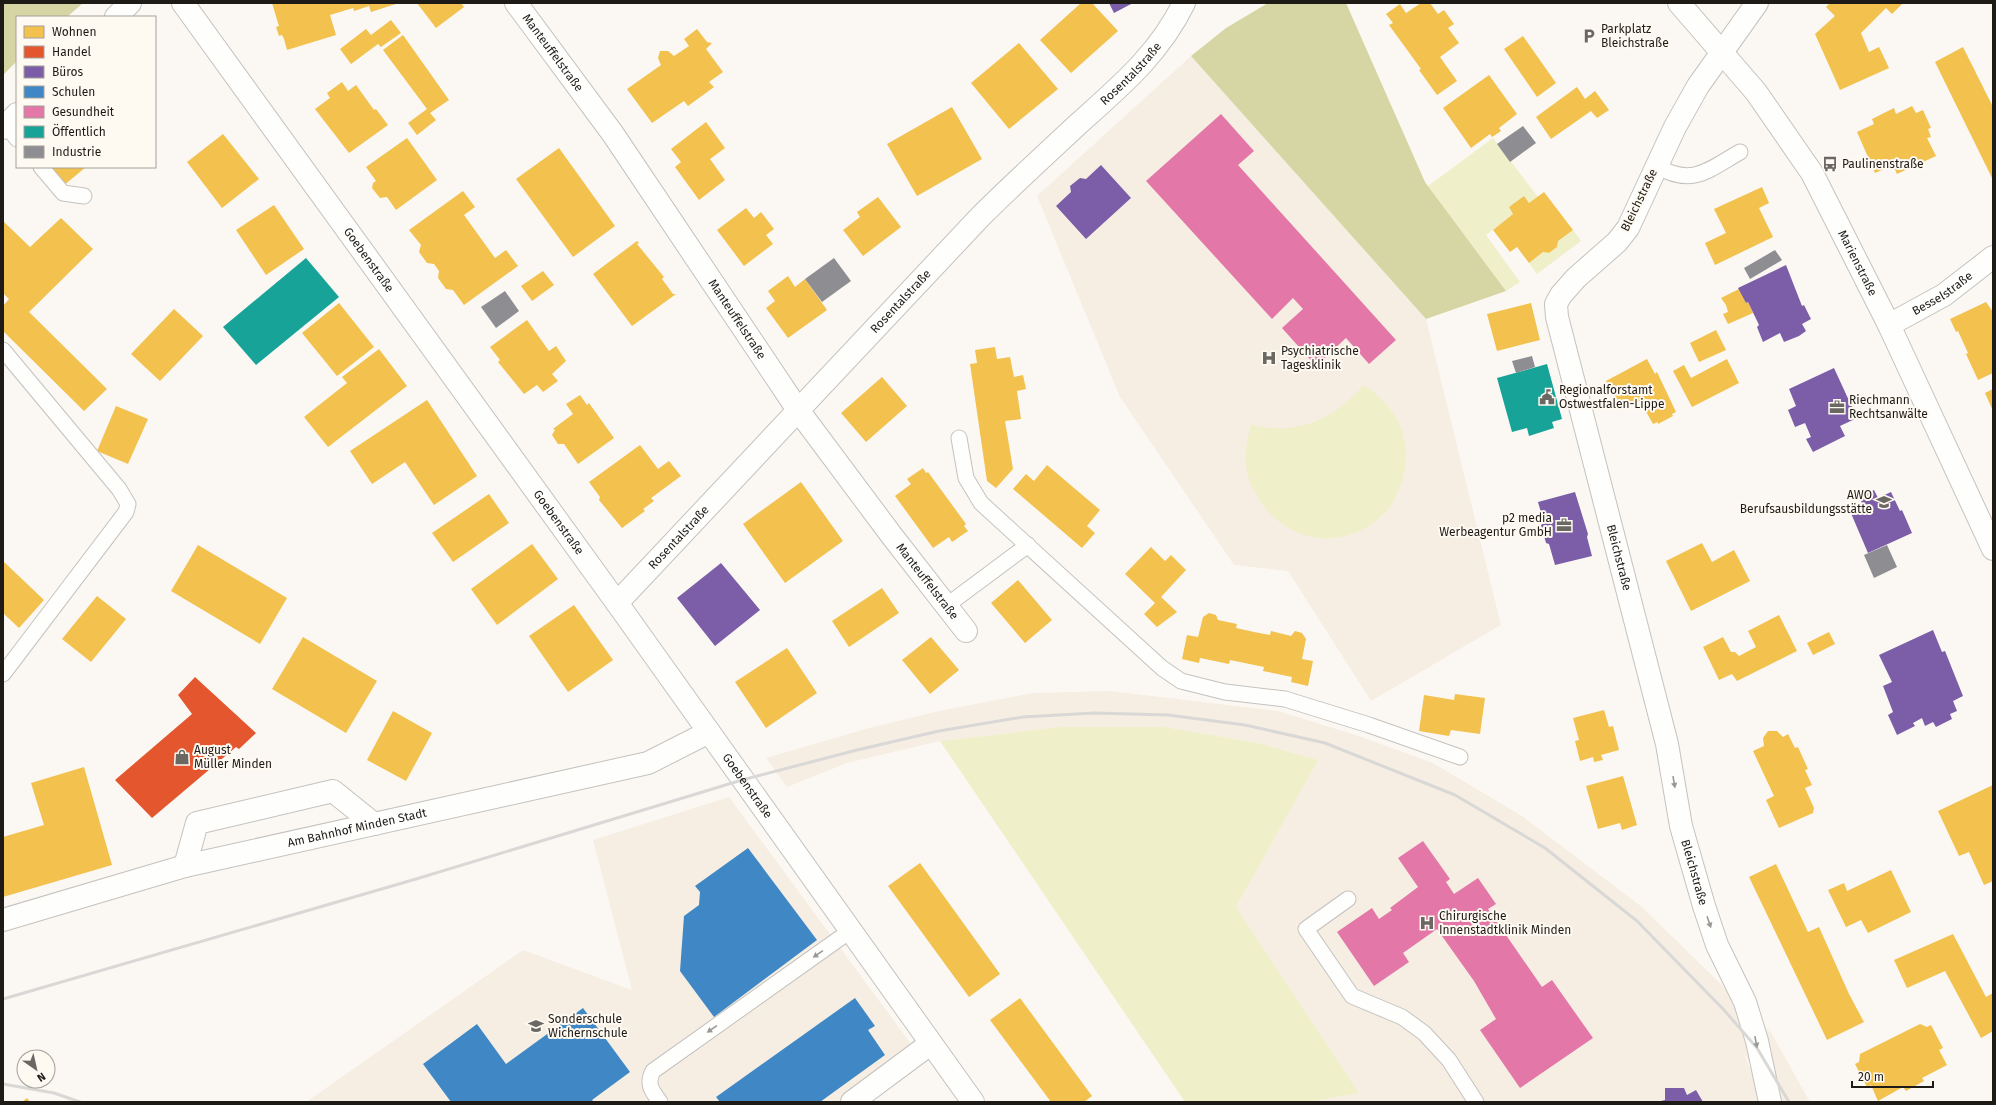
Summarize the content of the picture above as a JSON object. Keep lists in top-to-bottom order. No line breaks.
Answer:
{"streets":{"street":["Manteuffelstraße","Rosentalstraße","Bleichstraße","Goebenstraße","Marienstraße","Besselstraße","Am Bahnhof Minden Stadt"]},"crossings":[["Manteuffelstraße","Rosentalstraße"],["Rosentalstraße","Goebenstraße"],["Bleichstraße","Marienstraße"],["Goebenstraße","Am Bahnhof Minden Stadt"],["Marienstraße","Besselstraße"]],"one_way":["Bleichstraße"],"places":{"parking":["Parkplatz Bleichstraße"],"bus stop":["Paulinenstraße"],"hospital":["Psychiatrische Tagesklinik","Chirurgische Innenstadtklinik Minden"],"public building":["Regionalforstamt Ostwestfalen-Lippe"],"office":["Riechmann Rechtsanwälte","p2 media Werbeagentur GmbH"],"school or university":["AWO Berufsausbildungsstätte","Sonderschule Wichernschule"],"shop":["August Müller Minden"]},"legend":["Wohnen","Handel","Büros","Schulen","Gesundheit","Öffentlich","Industrie"],"scale_bar":"20 m","north":"bottom right"}
